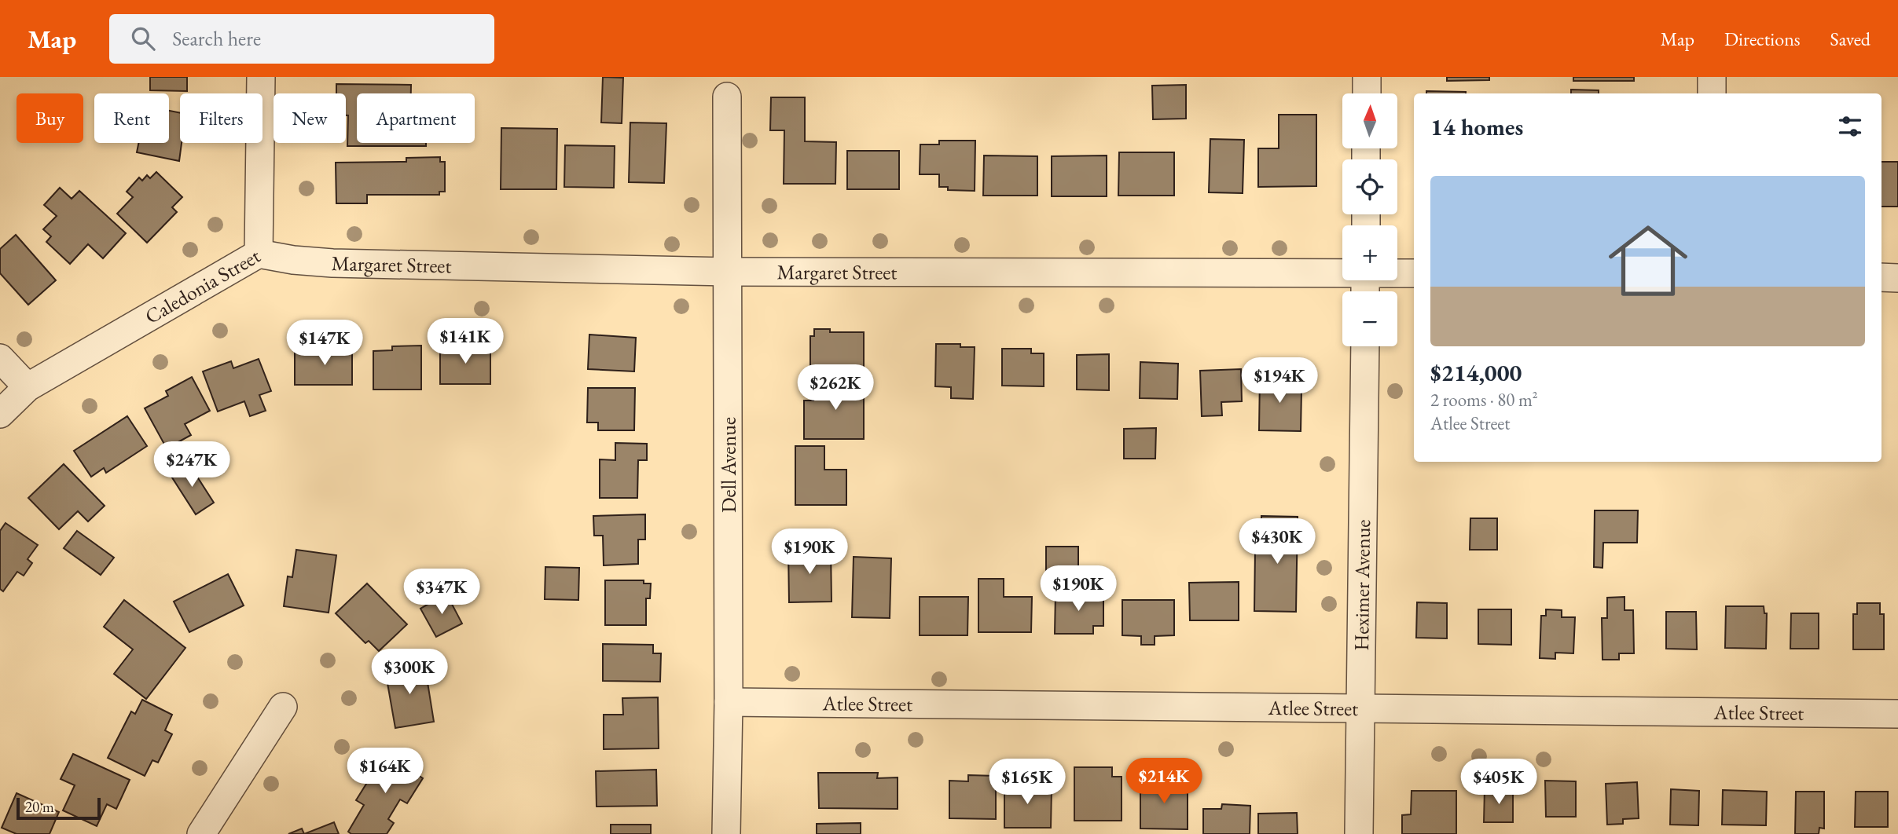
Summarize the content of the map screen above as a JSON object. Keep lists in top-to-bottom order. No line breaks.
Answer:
{"streets":{"street":["Margaret Street","Caledonia Street","Dell Avenue","Heximer Avenue","Atlee Street"]},"crossings":[["Margaret Street","Caledonia Street"],["Margaret Street","Dell Avenue"],["Dell Avenue","Atlee Street"],["Heximer Avenue","Atlee Street"]],"scale_bar":"20 m","north":"top","page":{"header":"Map","search":"Search here","nav":["Map","Directions","Saved"],"map_buttons":["+","−"],"chip":["Buy","Rent","Filters","New","Apartment"],"heading":"14 homes","list":[{"name":"$214,000","note":"2 rooms · 80 m² · Atlee Street"}],"price":["$141K","$147K","$194K","$262K","$247K","$430K","$190K","$190K","$347K","$300K","$164K","$214K","$165K","$405K"],"scale":"20 m"}}
